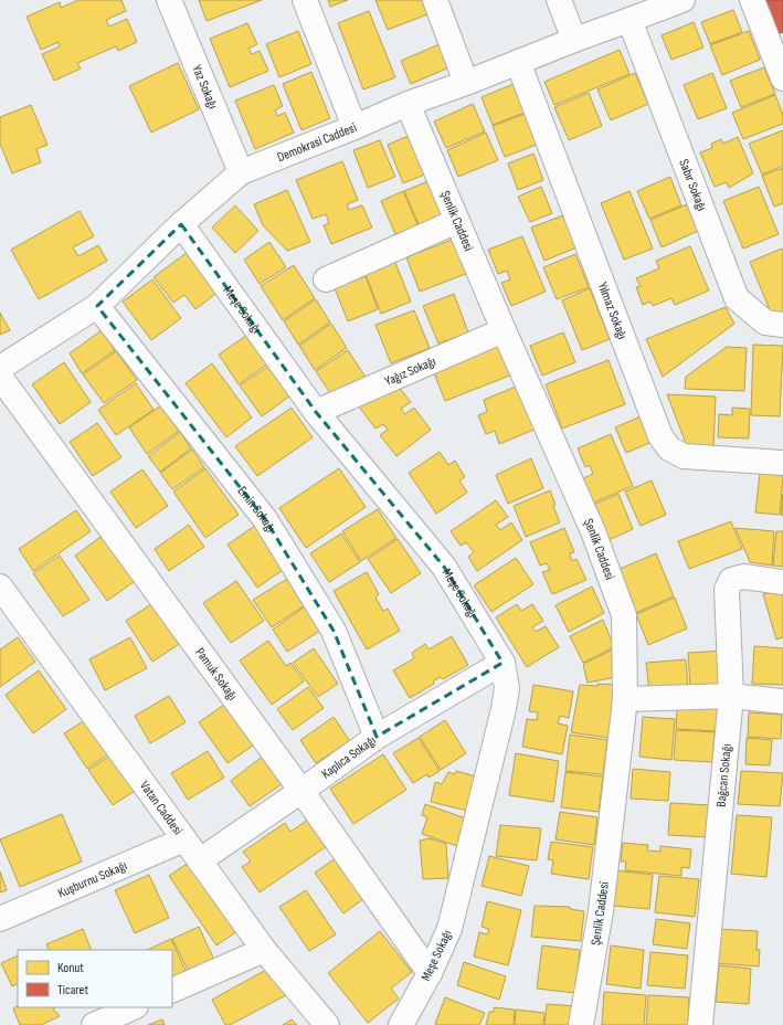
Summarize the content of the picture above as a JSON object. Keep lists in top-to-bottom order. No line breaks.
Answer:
{"streets":{"street":["Yaz Sokağı","Demokrasi Caddesi","Sabır Sokağı","Şenlik Caddesi","Meşe Sokağı","Yılmaz Sokağı","Yağız Sokağı","Emin Sokağı","Pamuk Sokağı","Kaplıca Sokağı","Bağcan Sokağı","Vatan Caddesi","Kuşburnu Sokağı"]},"crossings":[["Yaz Sokağı","Demokrasi Caddesi"],["Demokrasi Caddesi","Sabır Sokağı"],["Demokrasi Caddesi","Şenlik Caddesi"],["Demokrasi Caddesi","Meşe Sokağı"],["Demokrasi Caddesi","Yılmaz Sokağı"],["Demokrasi Caddesi","Emin Sokağı"],["Şenlik Caddesi","Yağız Sokağı"],["Meşe Sokağı","Yağız Sokağı"],["Meşe Sokağı","Pamuk Sokağı"],["Meşe Sokağı","Kaplıca Sokağı"],["Emin Sokağı","Kaplıca Sokağı"],["Pamuk Sokağı","Kaplıca Sokağı"],["Kaplıca Sokağı","Vatan Caddesi"],["Vatan Caddesi","Kuşburnu Sokağı"]],"legend":["Konut","Ticaret"]}
